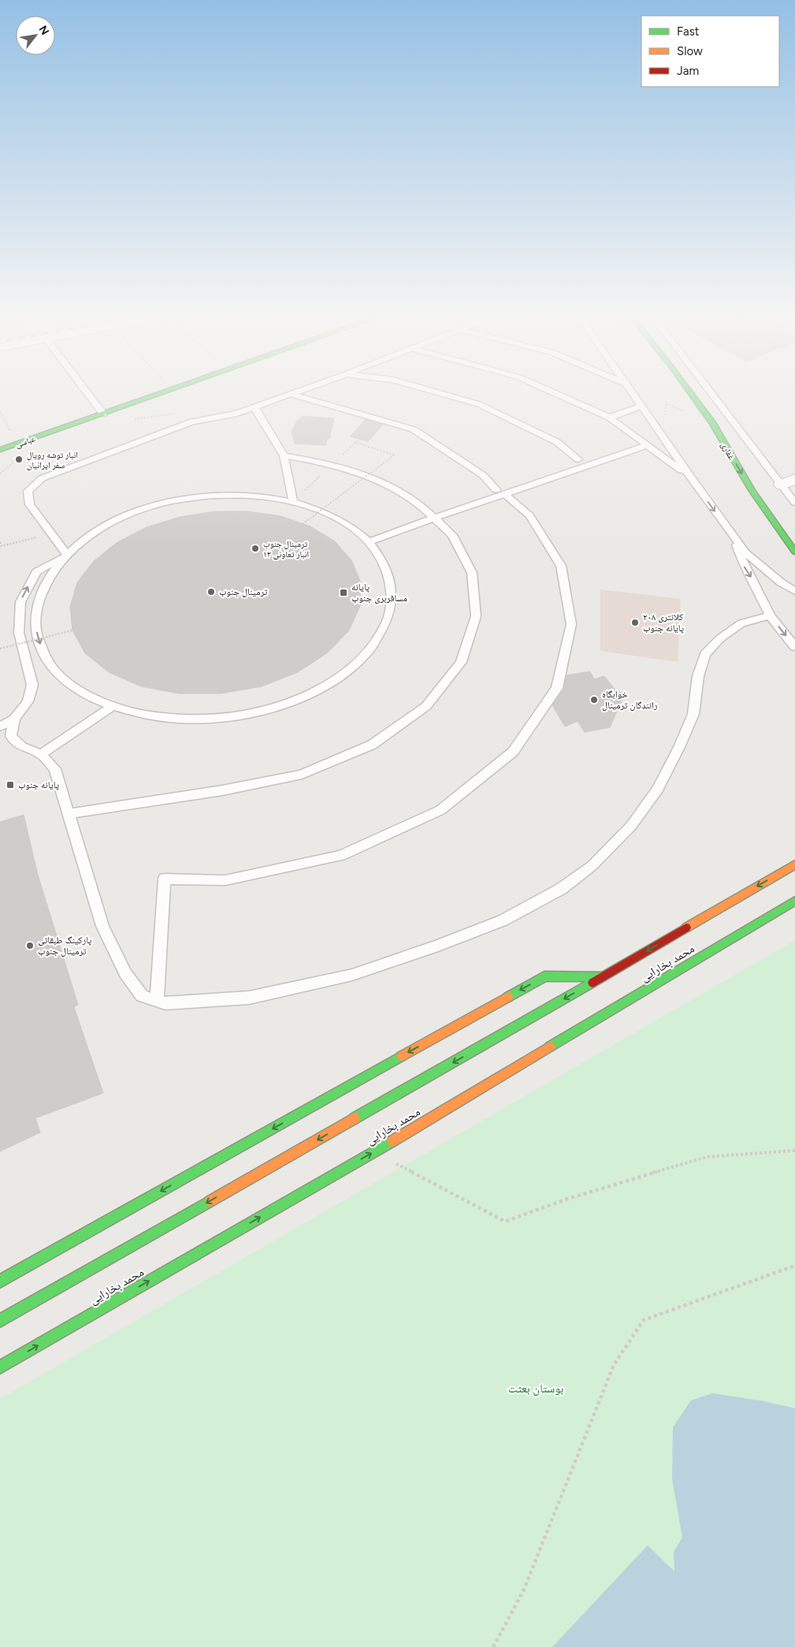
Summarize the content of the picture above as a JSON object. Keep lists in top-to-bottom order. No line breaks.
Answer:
{"streets":{"main road":["عباسی","غفاری","محمد بخارایی"]},"one_way":["غفاری"],"parks":["بوستان بعثت"],"places":{"other":["انبار توشه رویال سفر ایرانیان","ترمینال جنوب انبار تعاونی ۱۳","ترمینال جنوب","کلانتری ۲۰۸ پایانه جنوب","خوابگاه رانندگان ترمینال","پارکینگ طبقاتی ترمینال جنوب"],"transit":["پایانه مسافربری جنوب","پایانه جنوب"]},"legend":["Fast","Slow","Jam"],"north":"top right"}
